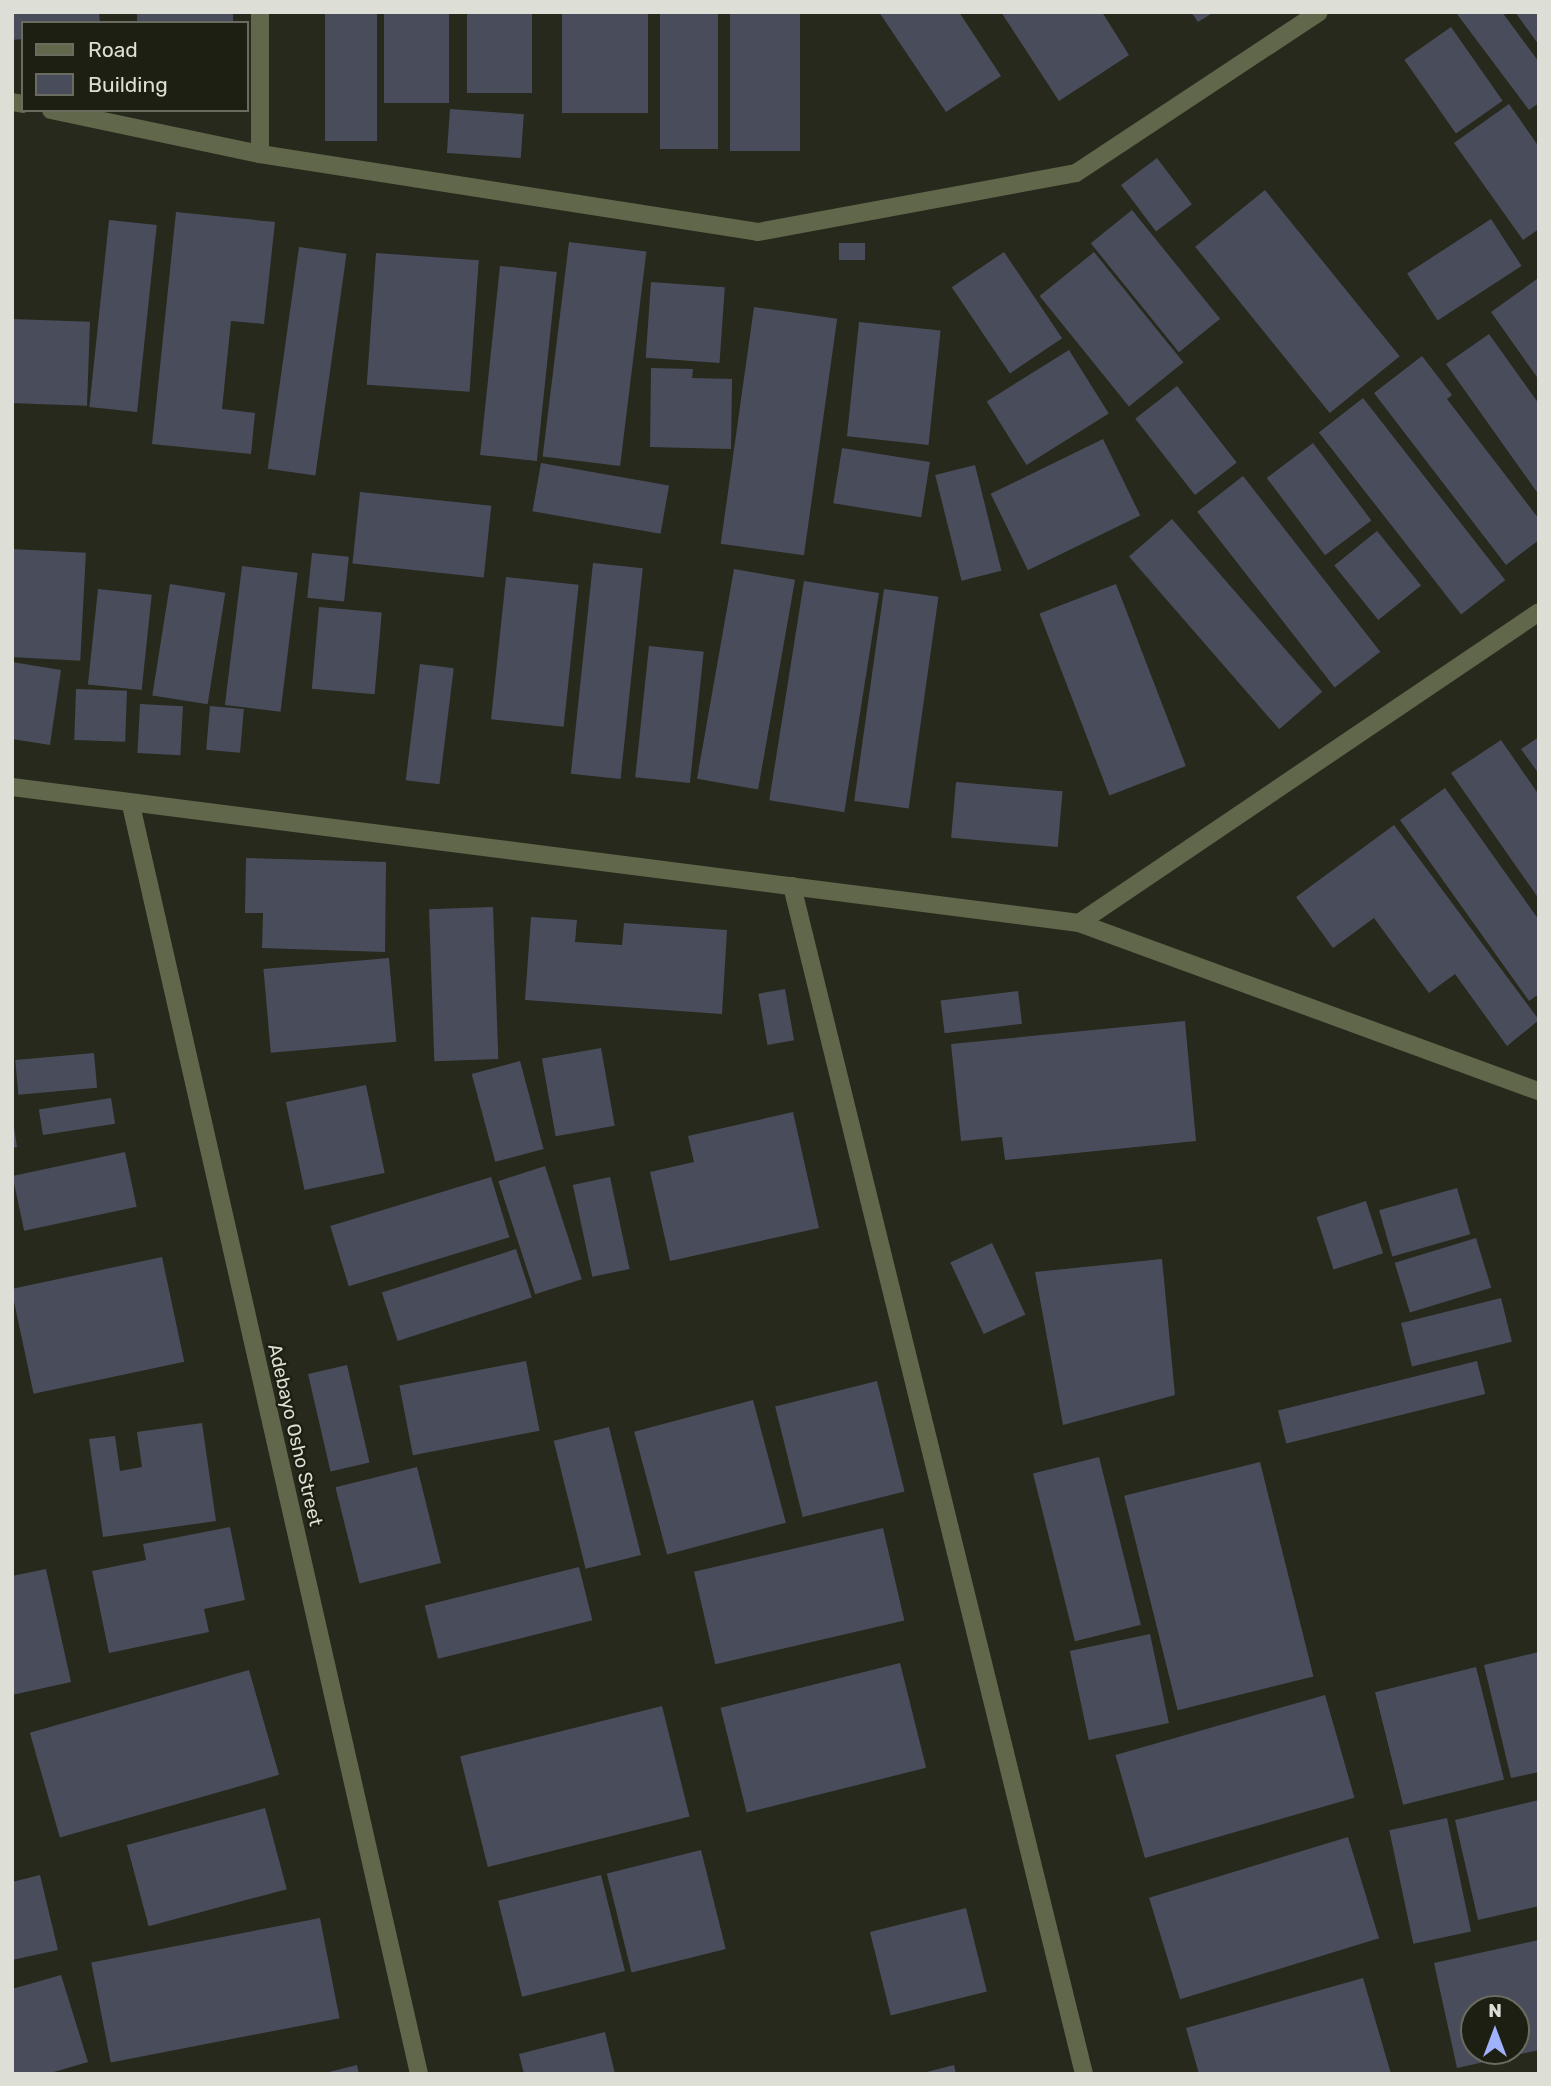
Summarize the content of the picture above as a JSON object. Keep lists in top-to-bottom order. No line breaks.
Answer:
{"streets":{"street":["Adebayo Osho Street"]},"legend":["Road","Building"],"north":"top"}
